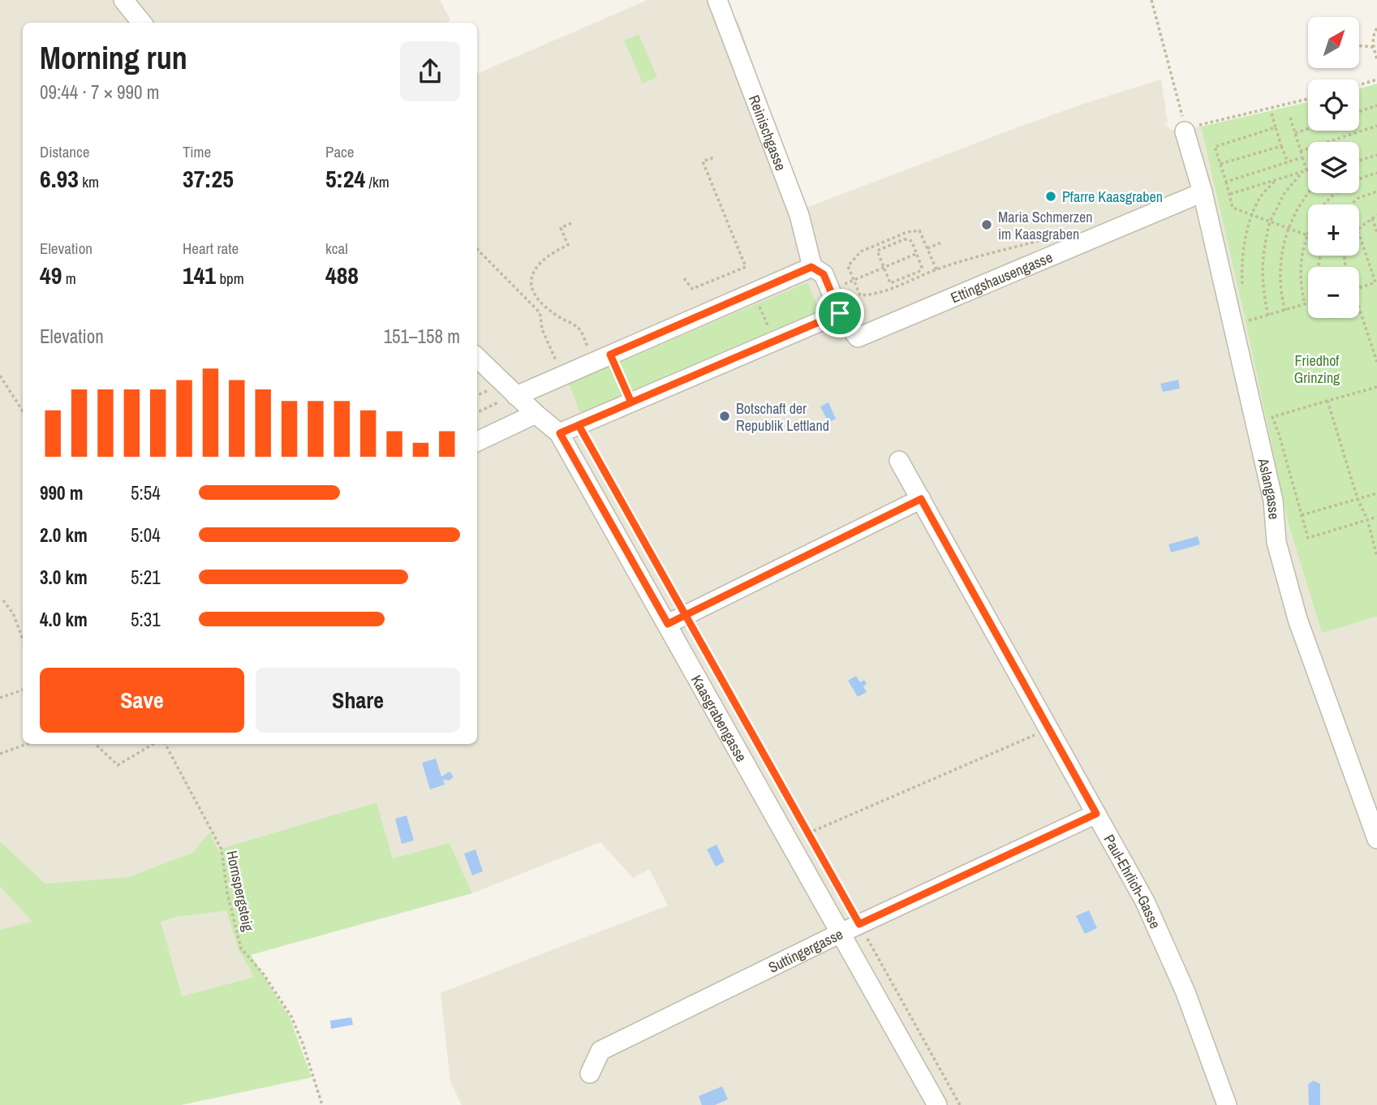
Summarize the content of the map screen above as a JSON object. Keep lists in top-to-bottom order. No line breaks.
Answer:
{"streets":{"street":["Reinischgasse","Ettingshausengasse","Aslangasse","Kaasgrabengasse","Paul-Ehrlich-Gasse","Suttingergasse"],"path":["Hornspergsteig"]},"crossings":[["Ettingshausengasse","Aslangasse"],["Kaasgrabengasse","Suttingergasse"],["Paul-Ehrlich-Gasse","Suttingergasse"]],"parks":["Friedhof Grinzing"],"places":["Pfarre Kaasgraben","Maria Schmerzen im Kaasgraben","Botschaft der Republik Lettland"],"north":"top right","page":{"map_buttons":["+","−"],"heading":["Morning run","09:44 · 7 × 990 m"],"stats":[["Distance","6.93 km"],["Time","37:25"],["Pace","5:24 /km"],["Elevation","49 m"],["Heart rate","141 bpm"],["kcal","488"]],"chart":["Elevation","151–158 m"],"list":[{"name":"990 m","note":"5:54"},{"name":"2.0 km","note":"5:04"},{"name":"3.0 km","note":"5:21"},{"name":"4.0 km","note":"5:31"}],"buttons":["Save","Share"]}}
